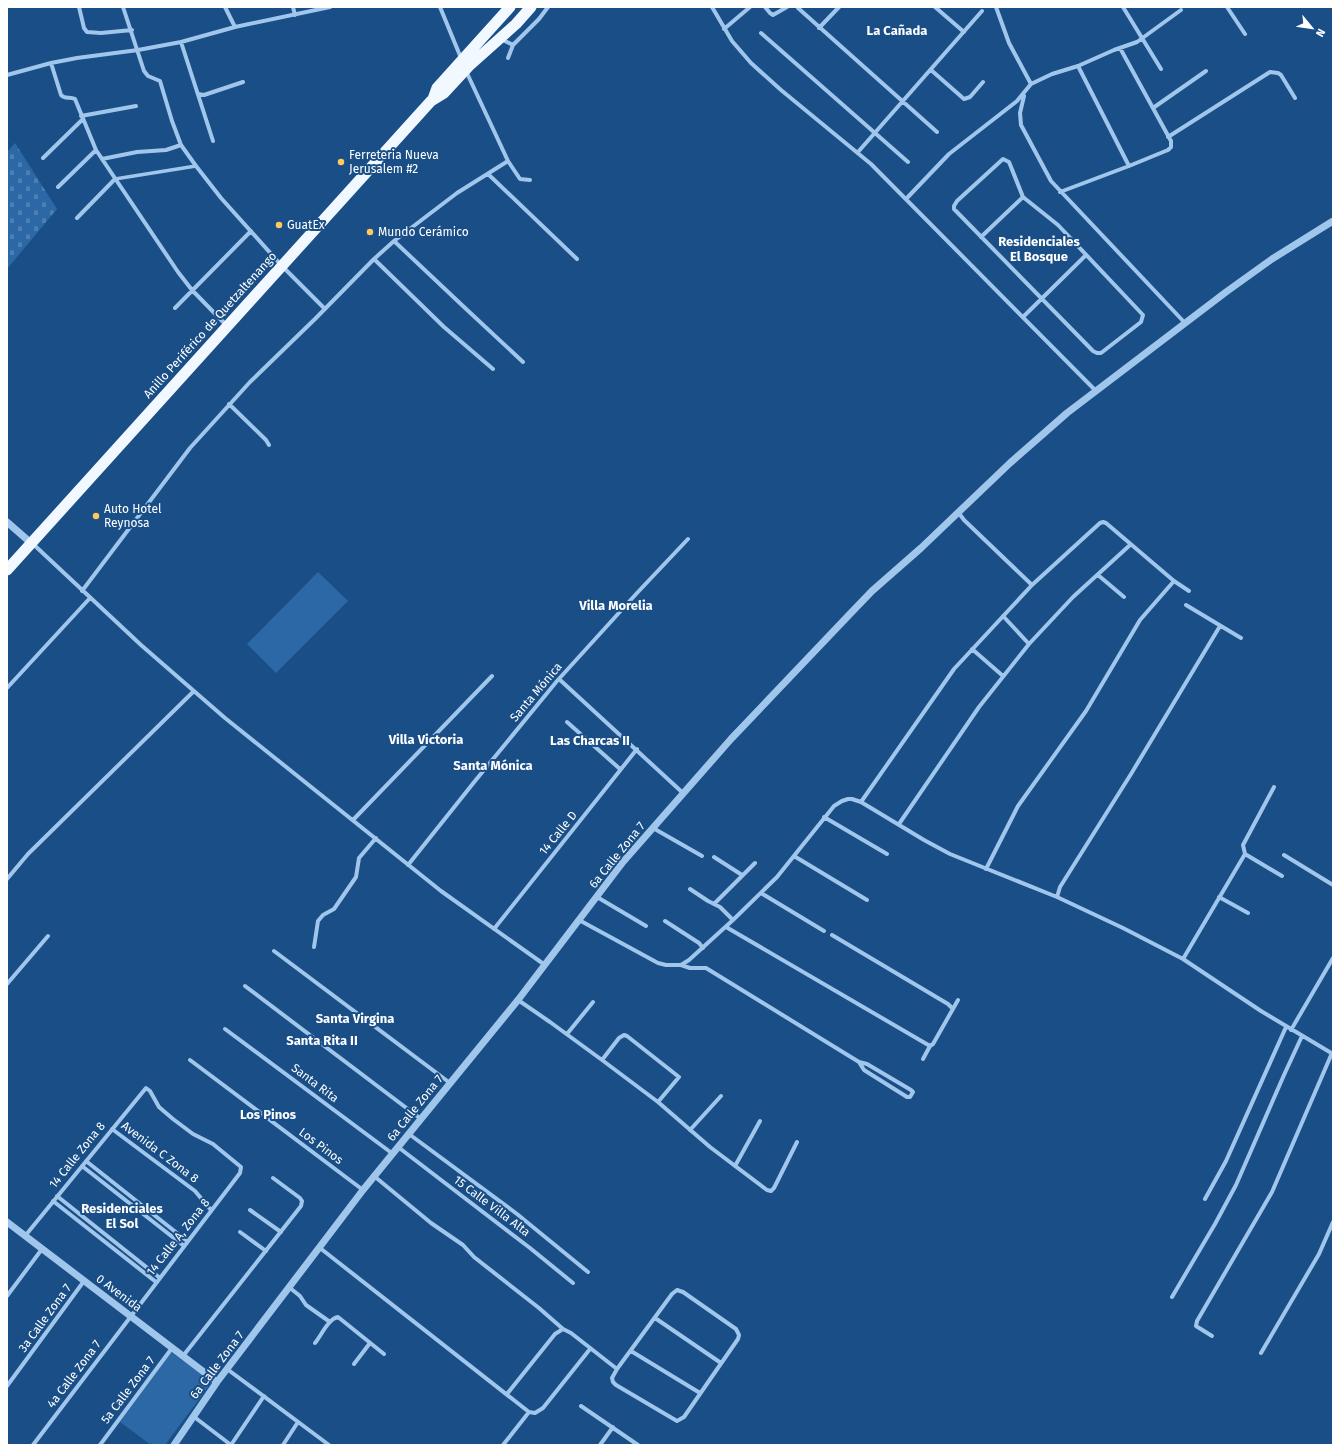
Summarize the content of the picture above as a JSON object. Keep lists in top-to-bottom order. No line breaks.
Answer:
{"streets":{"highway":["Anillo Periférico de Quetzaltenango"],"street":["Santa Mónica","14 Calle D","6a Calle Zona 7","Santa Rita","Los Pinos","Avenida C Zona 8","14 Calle Zona 8","15 Calle Villa Alta","14 Calle A, Zona 8","0 Avenida","3a Calle Zona 7","4a Calle Zona 7","5a Calle Zona 7"]},"crossings":[["6a Calle Zona 7","Santa Rita"],["6a Calle Zona 7","Los Pinos"],["6a Calle Zona 7","15 Calle Villa Alta"],["6a Calle Zona 7","0 Avenida"],["Avenida C Zona 8","14 Calle Zona 8"],["Avenida C Zona 8","14 Calle A, Zona 8"],["14 Calle Zona 8","14 Calle A, Zona 8"],["14 Calle Zona 8","0 Avenida"],["14 Calle A, Zona 8","0 Avenida"],["14 Calle A, Zona 8","4a Calle Zona 7"],["0 Avenida","3a Calle Zona 7"],["0 Avenida","4a Calle Zona 7"],["0 Avenida","5a Calle Zona 7"]],"districts":["La Cañada","Residenciales El Bosque","Villa Morelia","Villa Victoria","Las Charcas II","Santa Mónica","Santa Virgina","Santa Rita II","Los Pinos","Residenciales El Sol"],"places":["Ferreteria Nueva Jerusalem #2","GuatEx","Mundo Cerámico","Auto Hotel Reynosa"],"north":"bottom right"}
